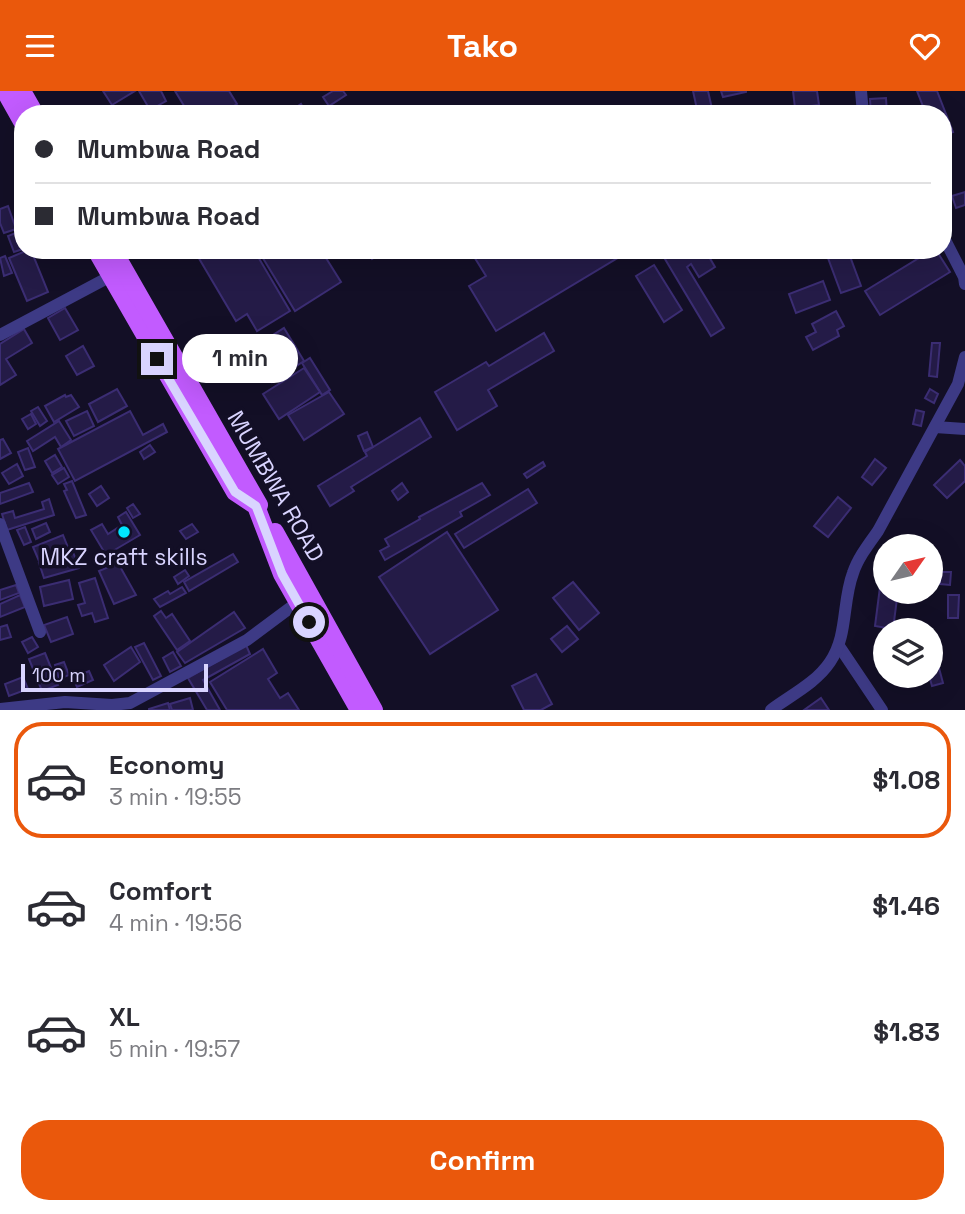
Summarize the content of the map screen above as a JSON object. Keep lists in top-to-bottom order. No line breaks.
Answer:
{"streets":{"main road":["MUMBWA ROAD"]},"places":["MKZ craft skills"],"scale_bar":"100 m","north":"top right","page":{"header":"Tako","banner":["Mumbwa Road","Mumbwa Road"],"bubble":"1 min","scale":"100 m","list":[{"name":"Economy","note":"3 min · 19:55","value":"$1.08"},{"name":"Comfort","note":"4 min · 19:56","value":"$1.46"},{"name":"XL","note":"5 min · 19:57","value":"$1.83"}],"buttons":"Confirm"}}
